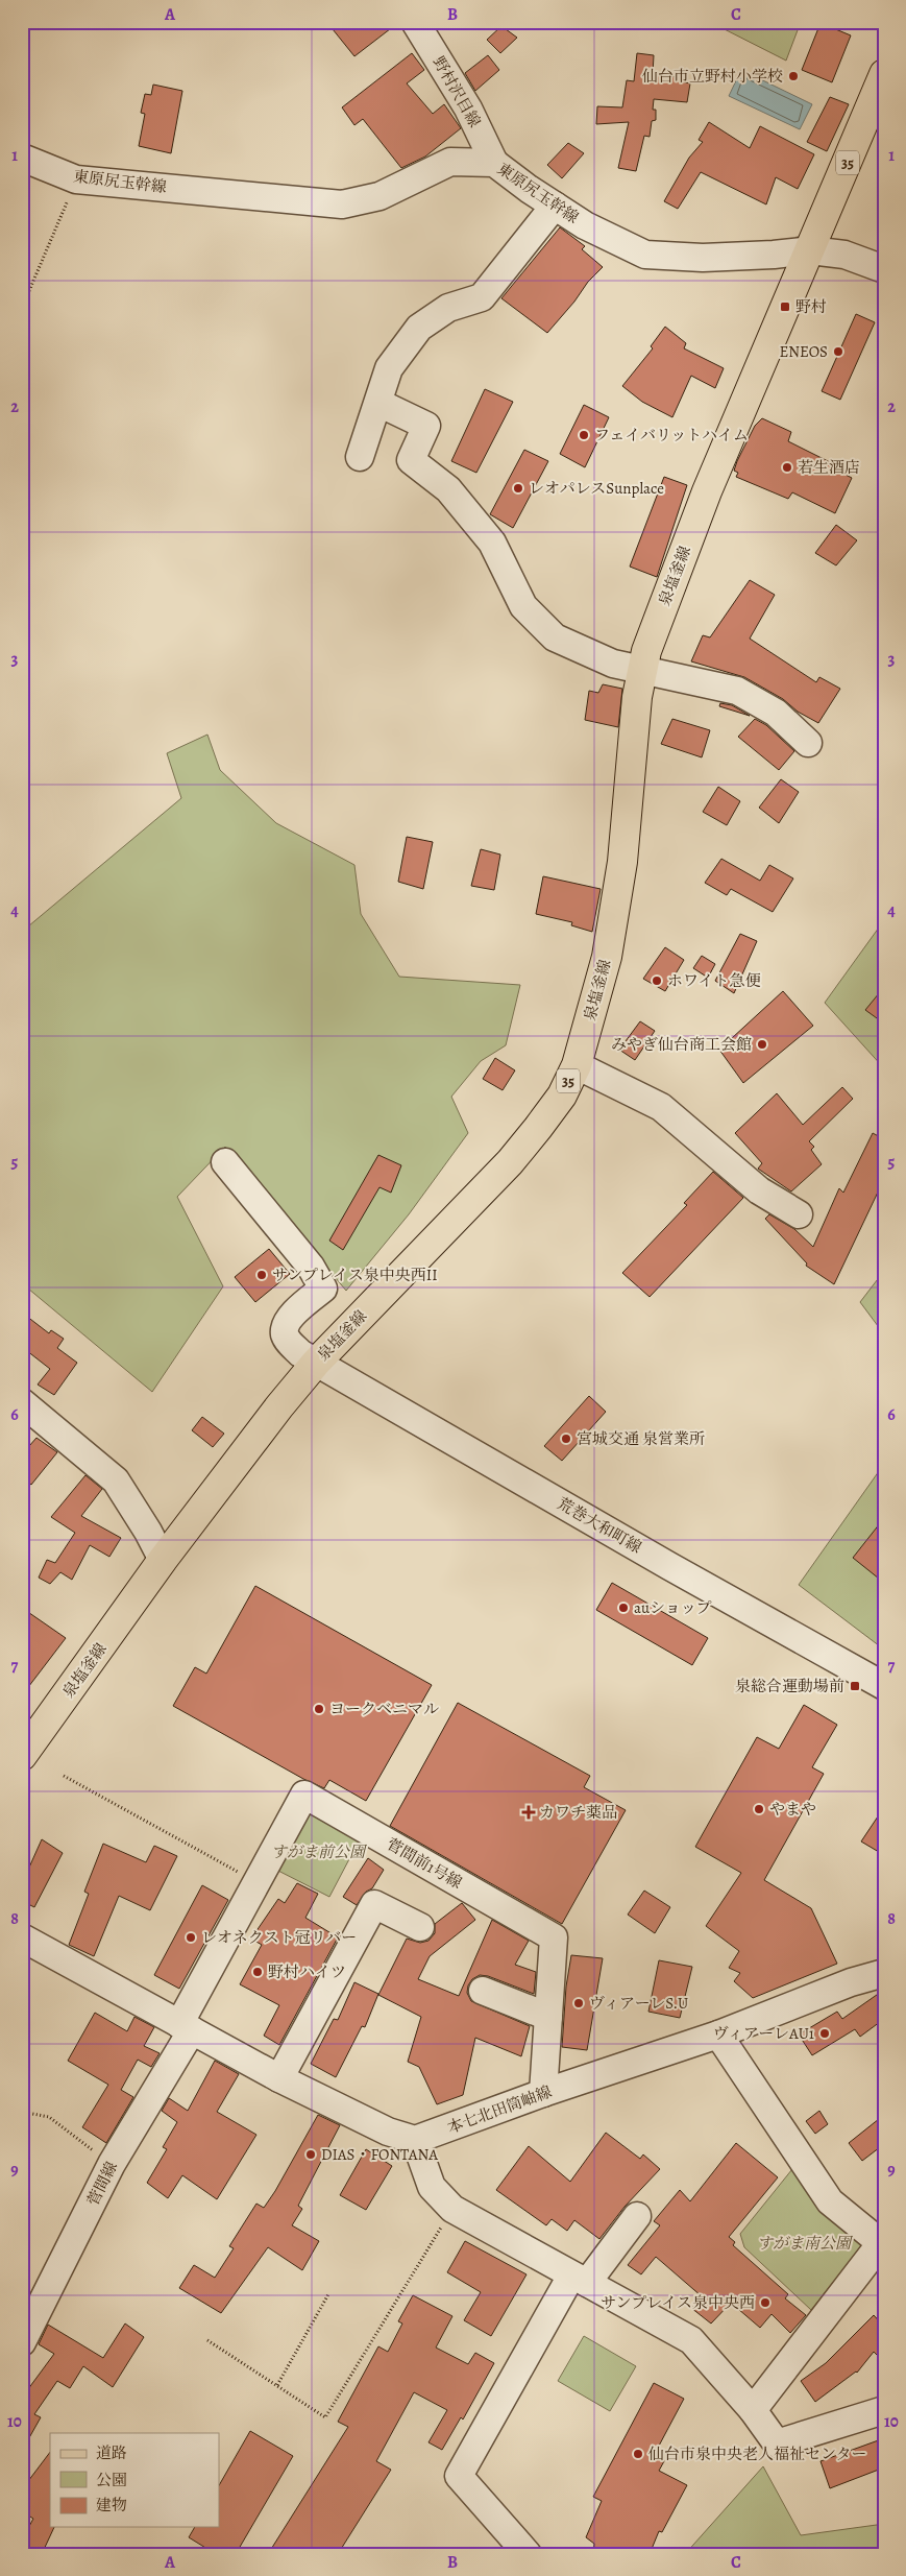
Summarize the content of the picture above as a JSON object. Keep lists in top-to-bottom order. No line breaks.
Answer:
{"streets":{"main road":["35","泉塩釜線"],"street":["野村沢目線","東原尻玉幹線","荒巻大和町線","菅間前1号線","本七北田筒岫線","菅間線"]},"crossings":[["野村沢目線","東原尻玉幹線"],["東原尻玉幹線","泉塩釜線"],["泉塩釜線","荒巻大和町線"],["菅間前1号線","本七北田筒岫線"],["菅間前1号線","菅間線"]],"parks":["すがま前公園","すがま南公園"],"places":{"other":["仙台市立野村小学校","ENEOS","フェイバリットハイム","若生酒店","レオパレスSunplace","ホワイト急便","みやぎ仙台商工会館","サンプレイス泉中央西II","宮城交通 泉営業所","auショップ","ヨークベニマル","やまや","レオネクスト冠リバー","野村ハイツ","ヴィアーレS.U","ヴィアーレAU1","DIAS・FONTANA","サンプレイス泉中央西","仙台市泉中央老人福祉センター"],"transit":["野村","泉総合運動場前"],"health":["カワチ薬品"]},"legend":["道路","公園","建物"],"grid":{"columns":["A","B","C"],"rows":["1","2","3","4","5","6","7","8","9","10"]}}
